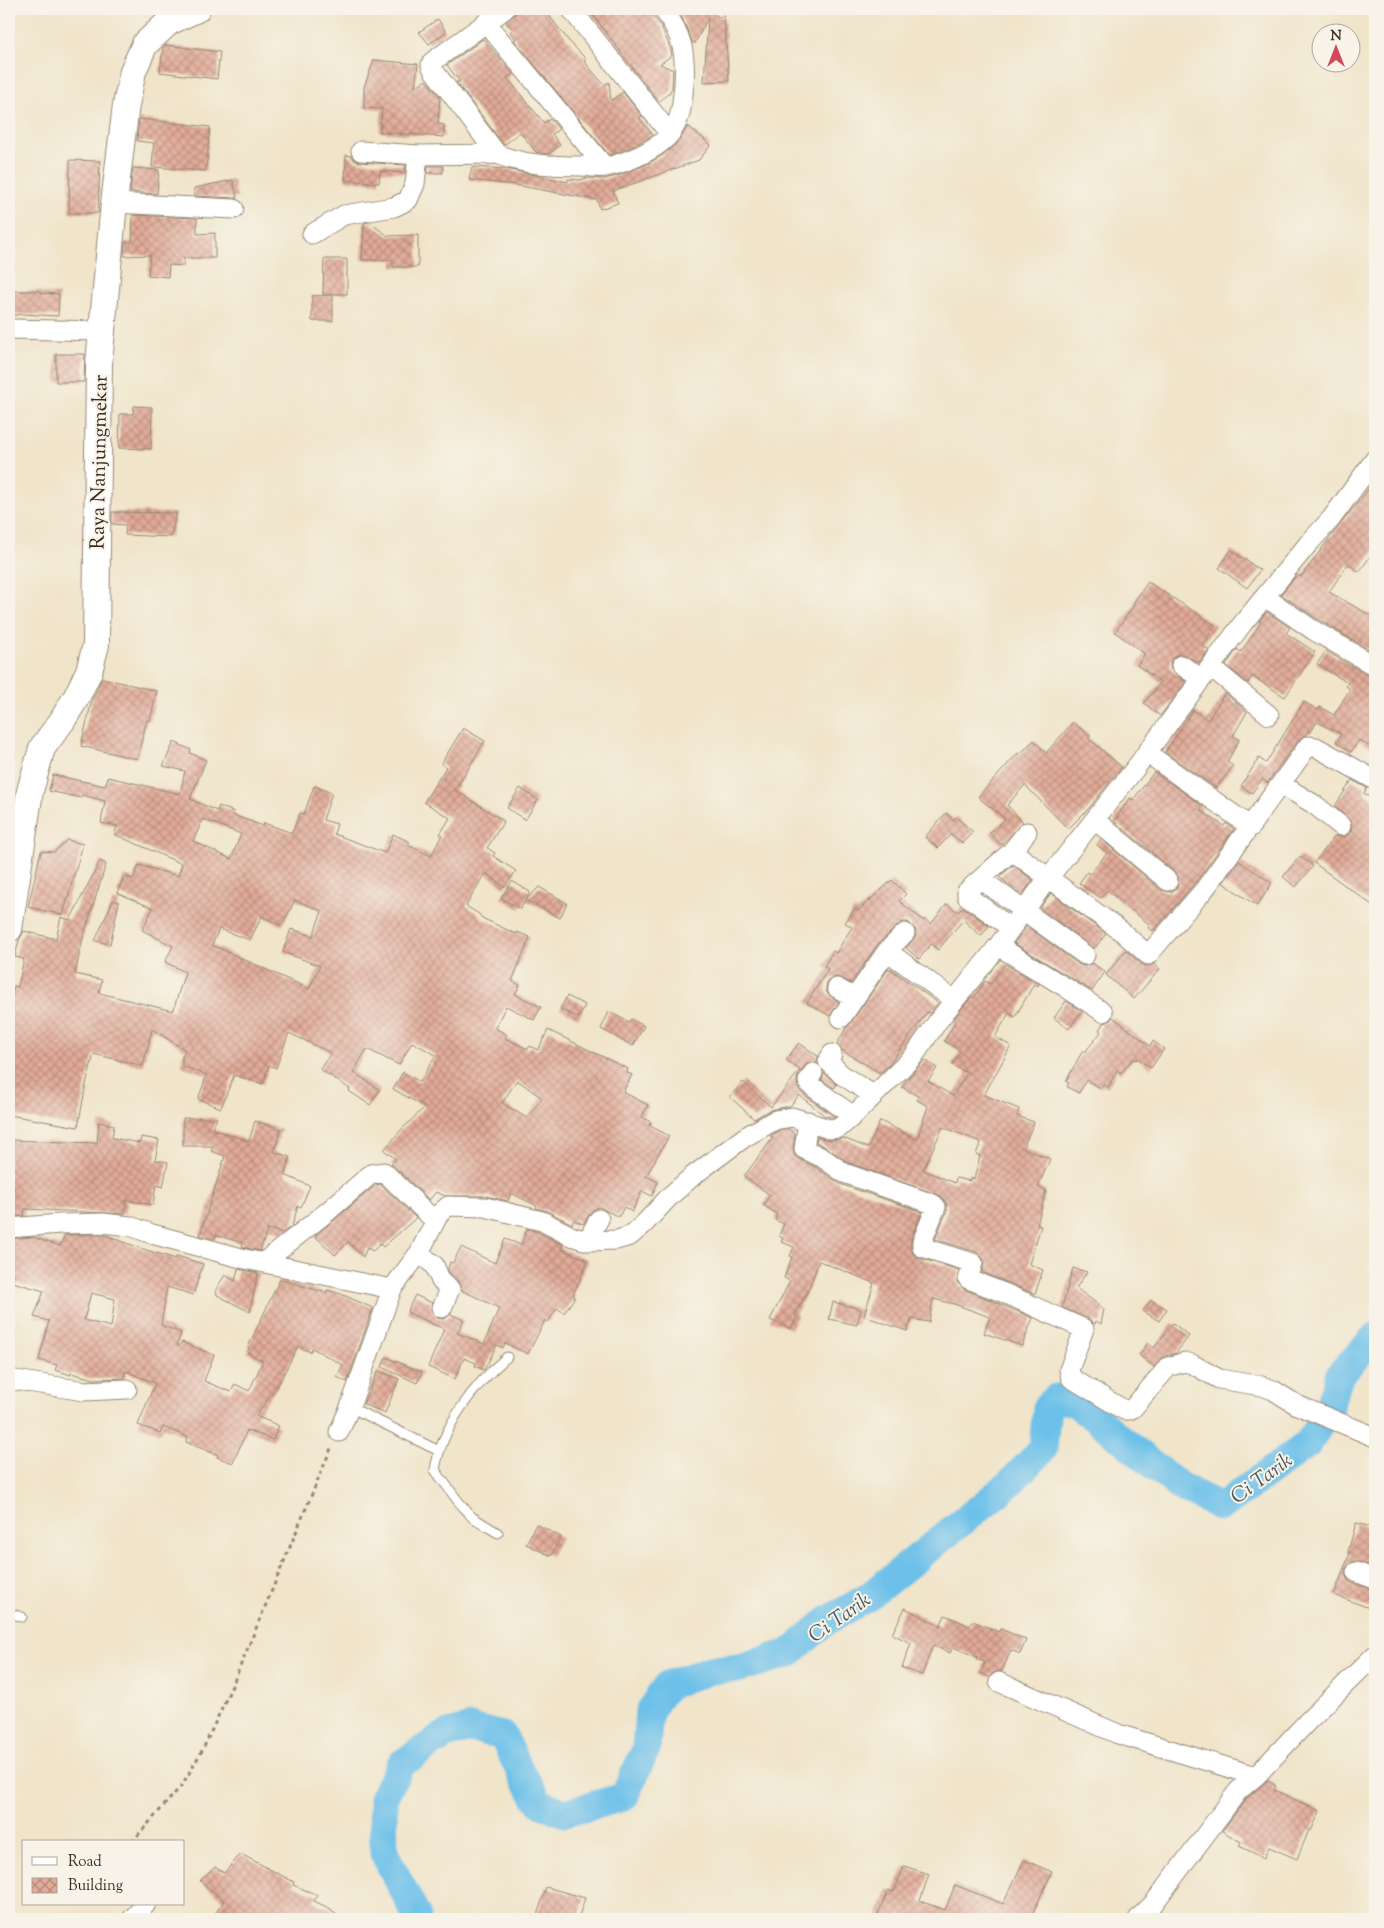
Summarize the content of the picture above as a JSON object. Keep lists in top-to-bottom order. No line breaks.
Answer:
{"streets":{"street":["Raya Nanjungmekar"]},"water":["Ci Tarik"],"legend":["Road","Building"],"north":"top"}
